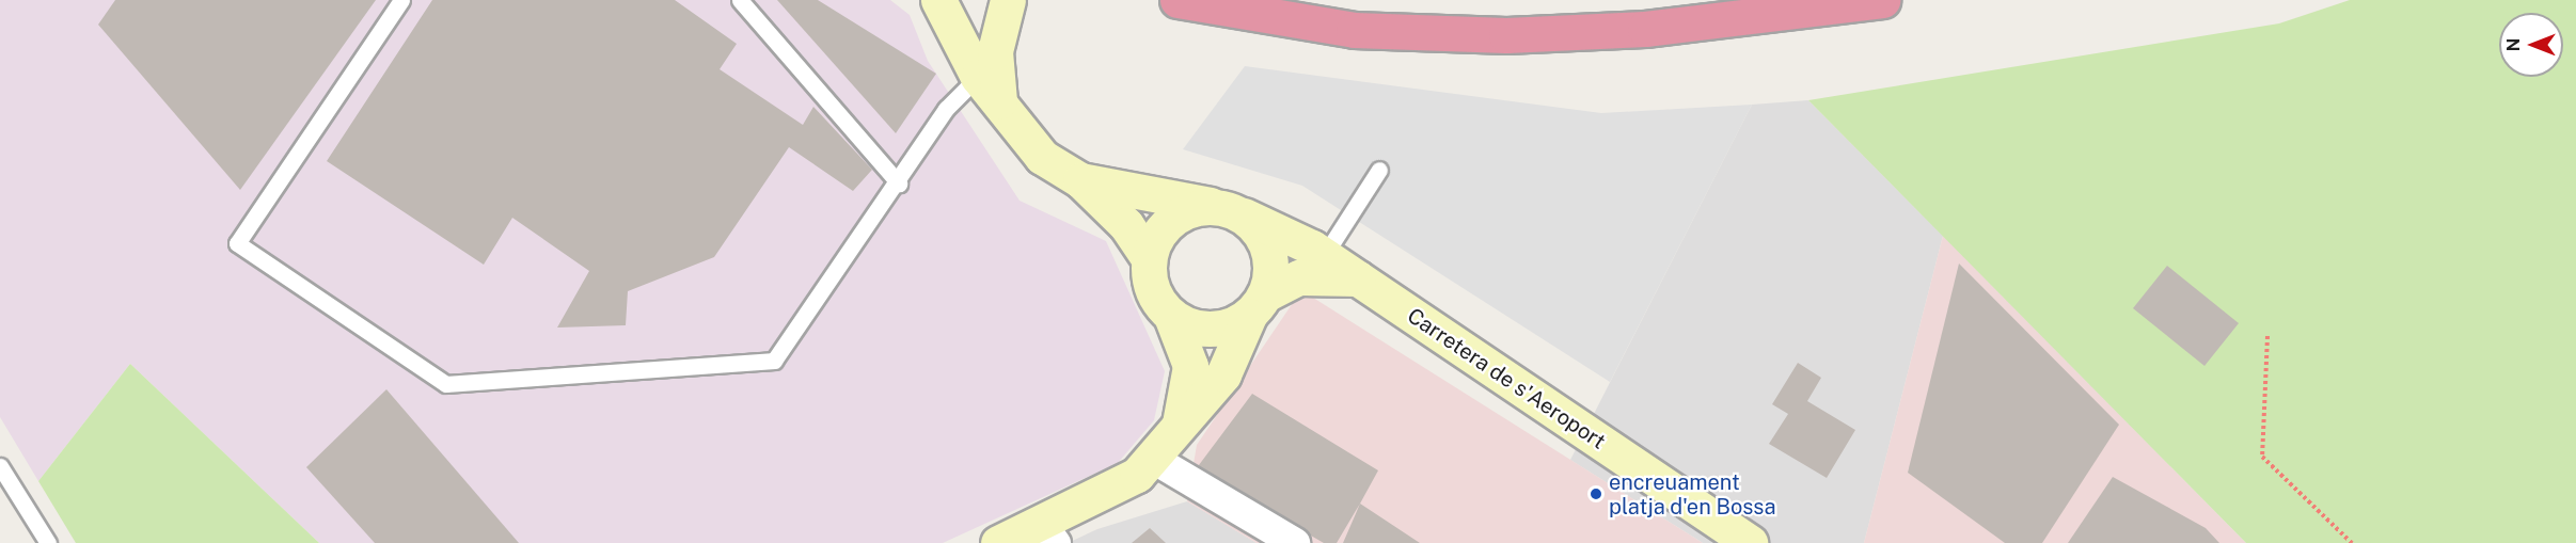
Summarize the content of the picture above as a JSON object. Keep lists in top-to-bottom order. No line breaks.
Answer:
{"streets":{"main road":["Carretera de s'Aeroport"]},"places":["encreuament platja d'en Bossa"],"north":"left"}
